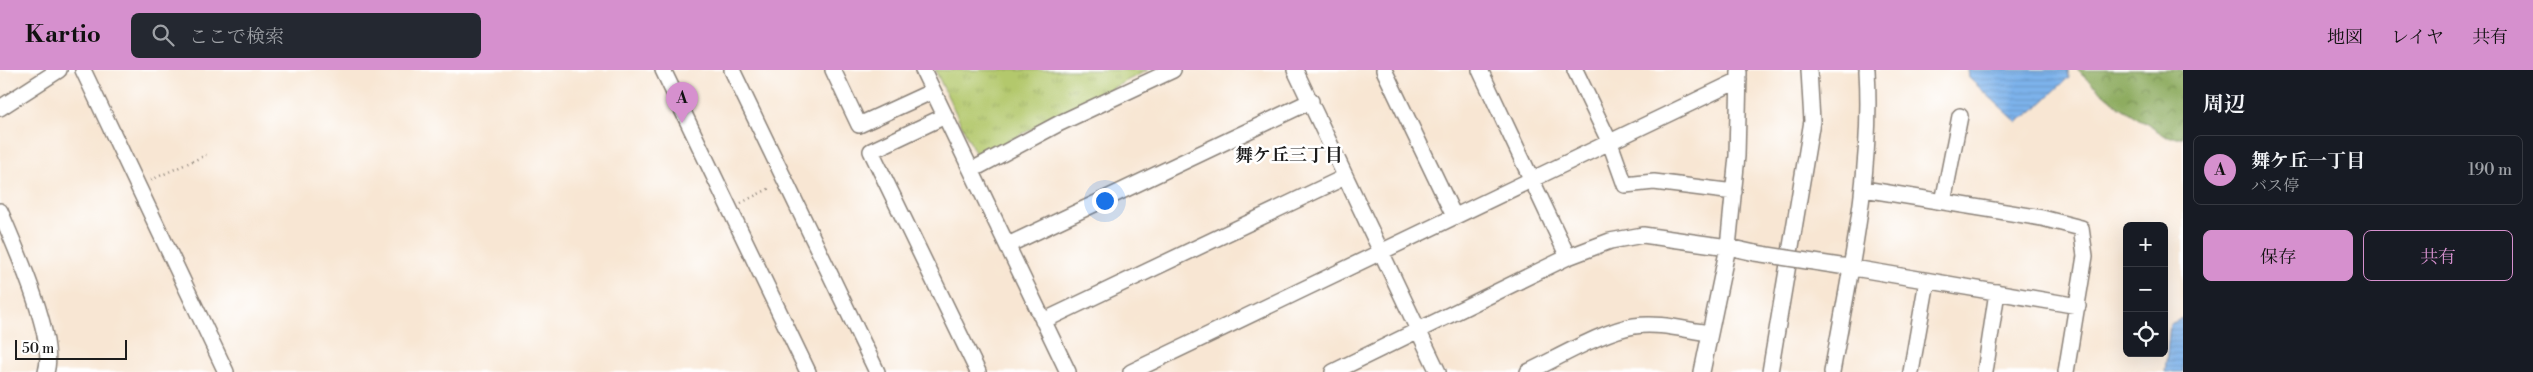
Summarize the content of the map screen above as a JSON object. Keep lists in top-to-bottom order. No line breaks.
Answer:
{"districts":["舞ケ丘三丁目"],"scale_bar":"50 m","page":{"header":"Kartio","search":"ここで検索","nav":["地図","レイヤ","共有"],"heading":"周辺","pins":"A","list":[{"mark":"A","name":"舞ケ丘一丁目","note":"バス停","value":"190 m"}],"buttons":["保存","共有"],"map_buttons":["+","−"],"scale":"50 m"}}
